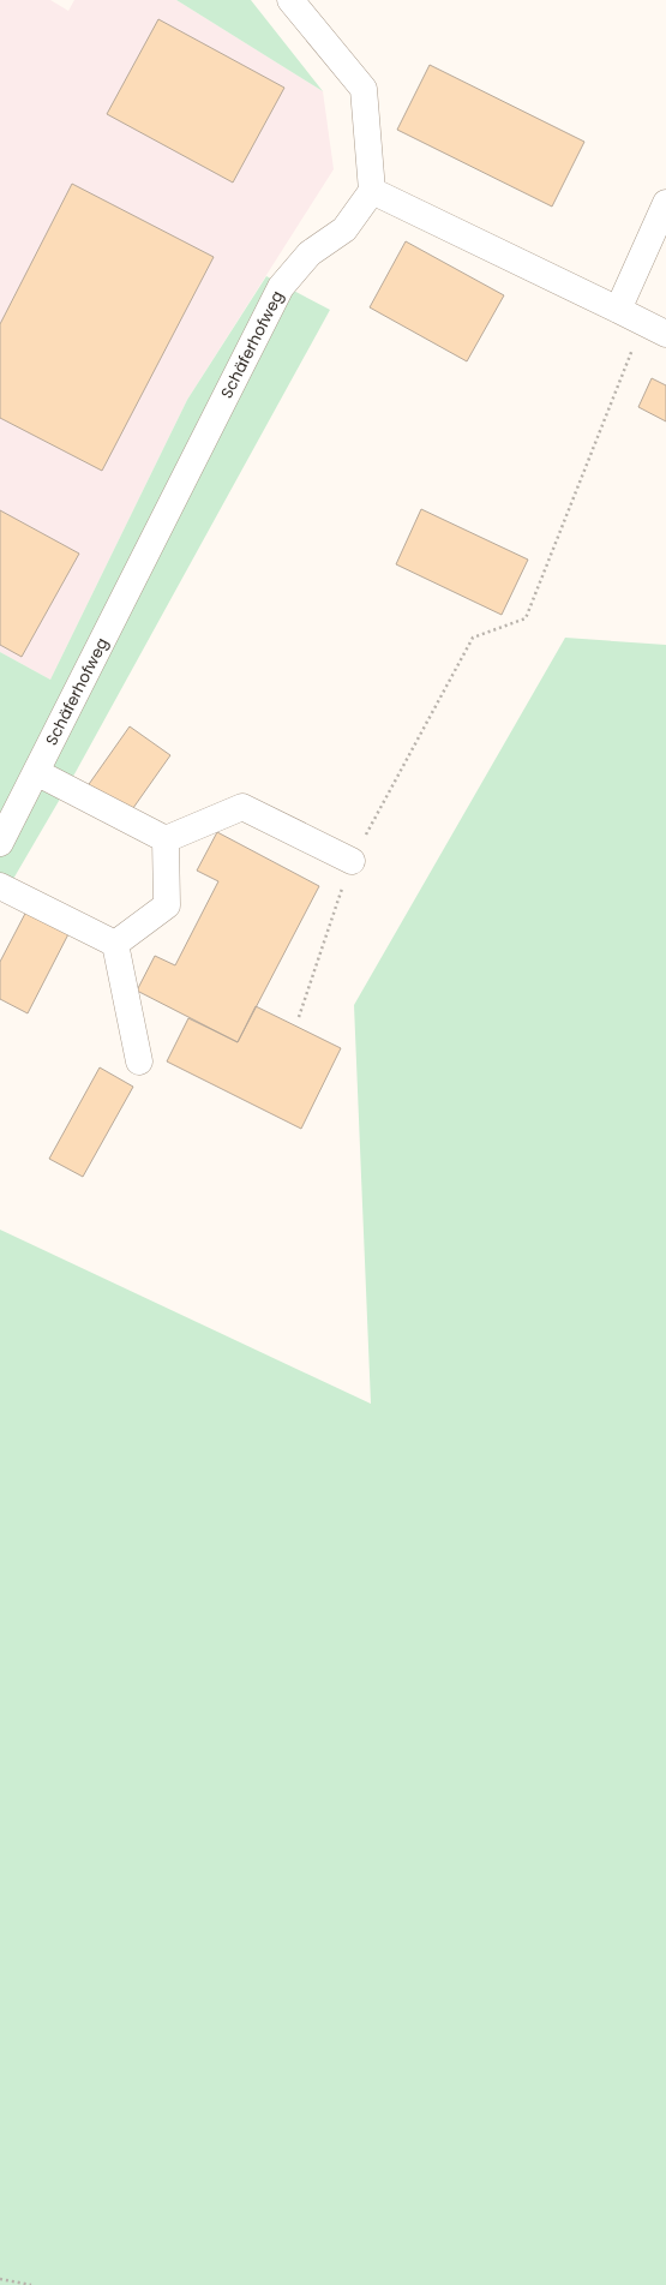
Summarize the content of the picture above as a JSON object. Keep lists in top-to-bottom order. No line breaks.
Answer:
{"streets":{"street":["Schäferhofweg"]}}
